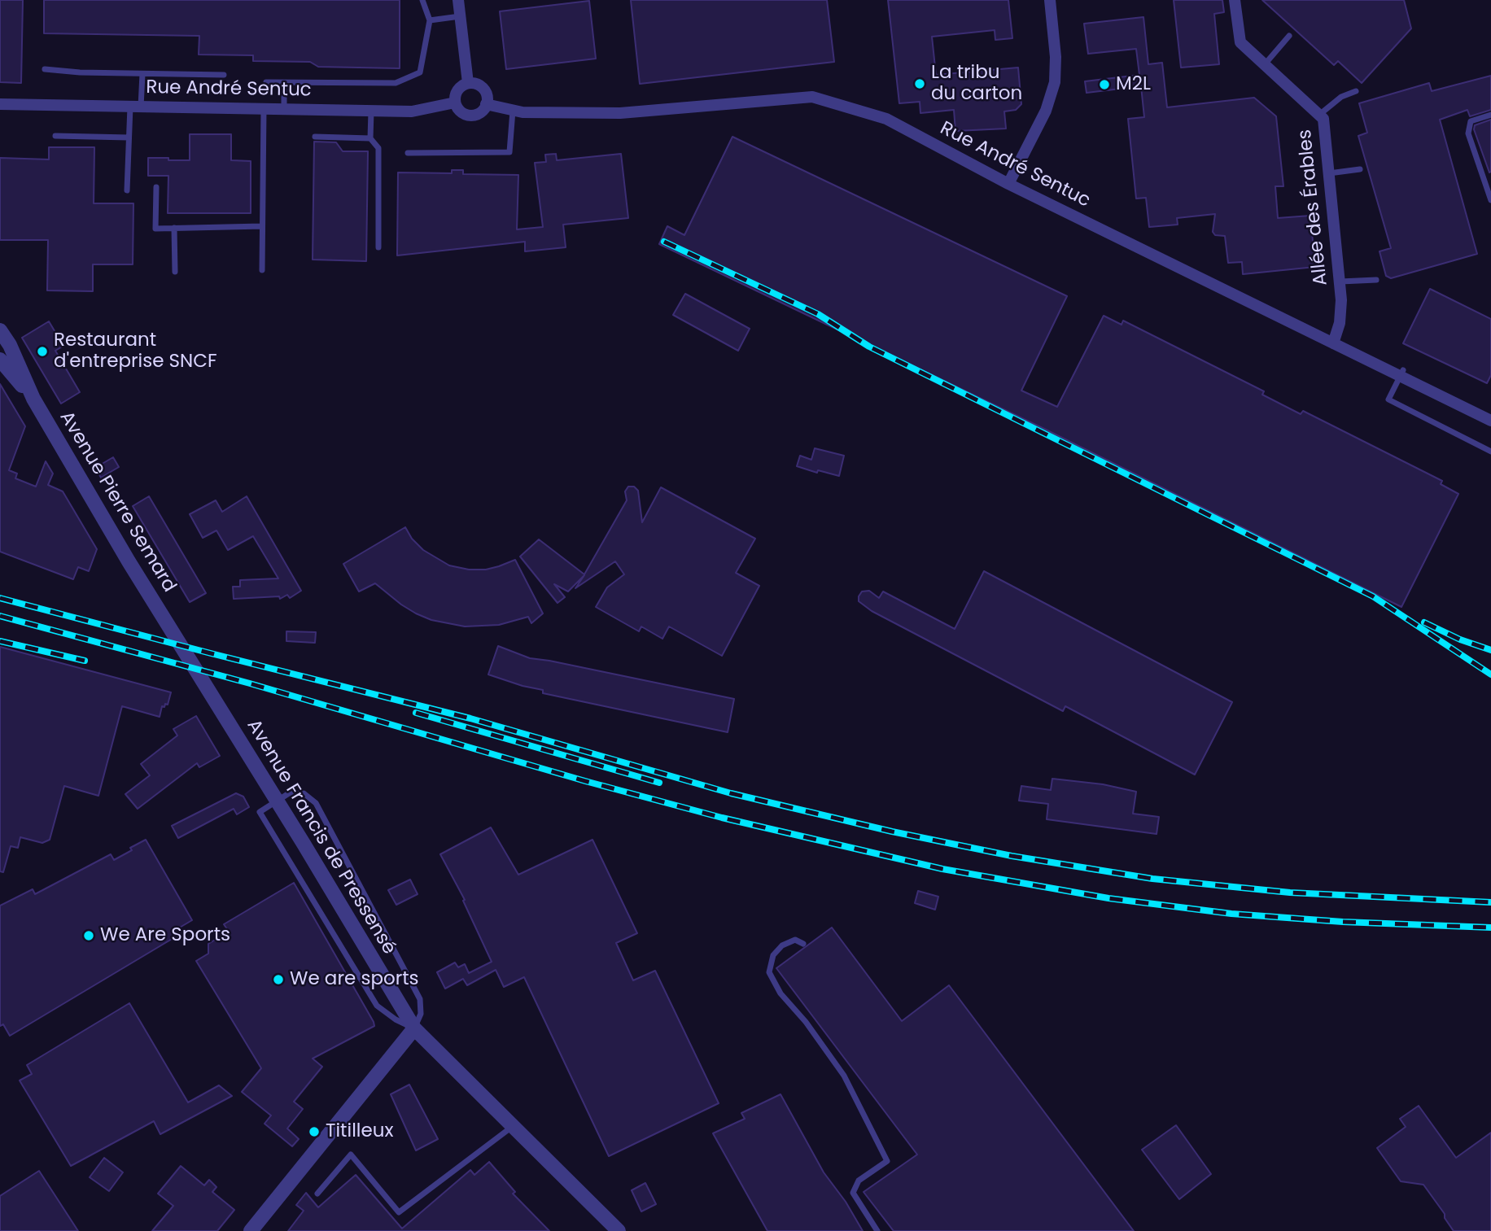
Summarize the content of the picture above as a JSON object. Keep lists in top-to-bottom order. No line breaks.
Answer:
{"streets":{"street":["Rue André Sentuc","Allée des Érables","Avenue Pierre Semard","Avenue Francis de Pressensé"]},"crossings":[["Rue André Sentuc","Allée des Érables"],["Avenue Pierre Semard","Avenue Francis de Pressensé"]],"places":["La tribu du carton","M2L","Restaurant d'entreprise SNCF","We Are Sports","We are sports","Titilleux"]}
